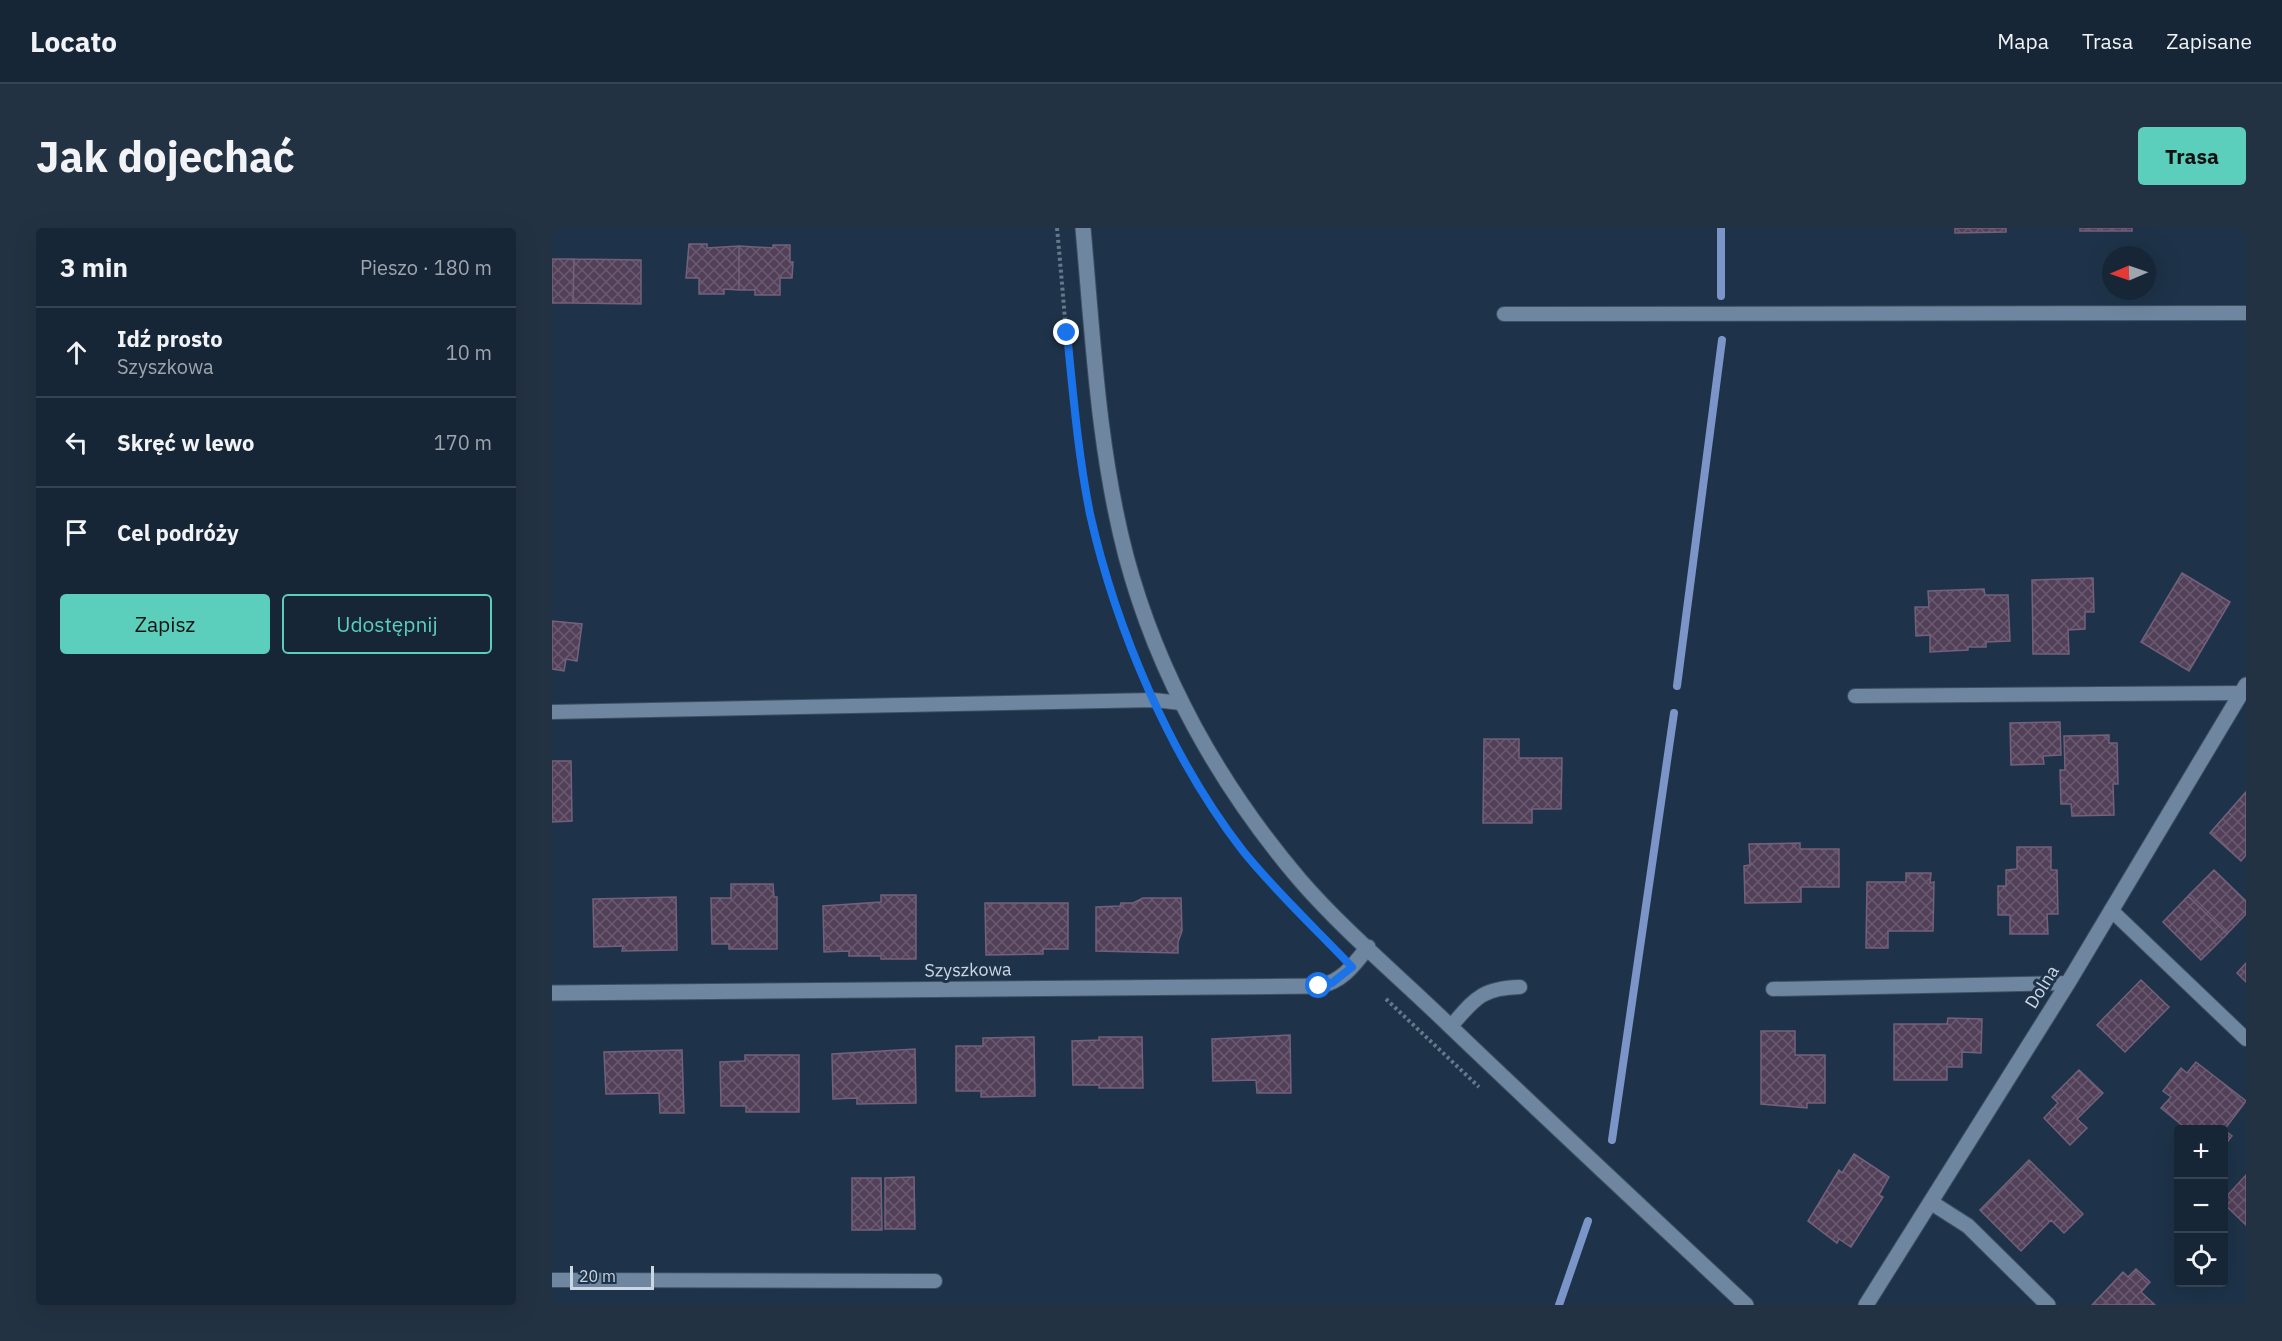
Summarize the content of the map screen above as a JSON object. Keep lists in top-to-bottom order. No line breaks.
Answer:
{"streets":{"street":["Szyszkowa","Dolna"]},"scale_bar":"20 m","north":"left","page":{"header":"Locato","nav":["Mapa","Trasa","Zapisane"],"buttons":["Trasa",["Zapisz","Udostępnij"]],"title":"Jak dojechać","heading":["3 min","Pieszo · 180 m"],"list":[["Idź prosto","Szyszkowa","10 m"],["Skręć w lewo","170 m"],"Cel podróży"],"map_buttons":["+","−"],"scale":"20 m"}}
